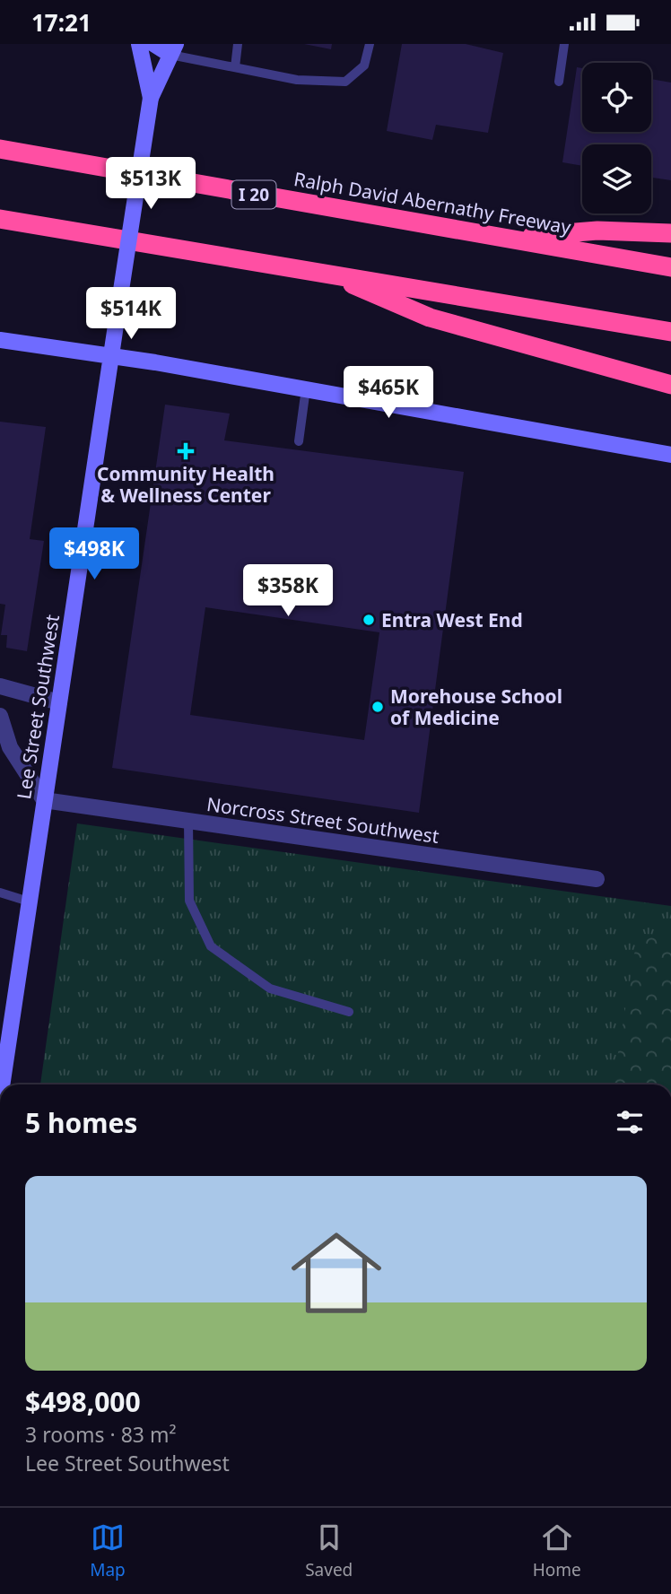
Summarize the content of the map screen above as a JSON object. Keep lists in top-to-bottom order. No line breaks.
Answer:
{"streets":{"highway":["I 20","Ralph David Abernathy Freeway"],"street":["Lee Street Southwest","Norcross Street Southwest"]},"crossings":[["Lee Street Southwest","Norcross Street Southwest"]],"places":{"health":["Community Health & Wellness Center"],"other":["Entra West End","Morehouse School of Medicine"]},"page":{"status":"17:21","price":["$513K","$514K","$465K","$498K","$358K"],"heading":"5 homes","list":[{"name":"$498,000","note":"3 rooms · 83 m² · Lee Street Southwest"}],"tabs":["Map","Saved","Home"]}}
